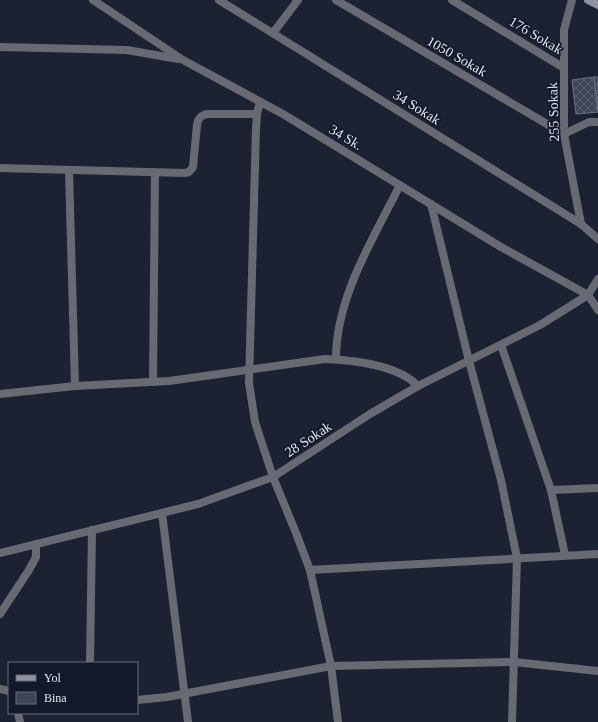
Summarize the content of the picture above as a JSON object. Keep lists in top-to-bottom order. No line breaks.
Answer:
{"streets":{"street":["176 Sokak","1050 Sokak","34 Sokak","255 Sokak","34 Sk.","28 Sokak"]},"crossings":[["176 Sokak","255 Sokak"],["1050 Sokak","255 Sokak"],["34 Sokak","255 Sokak"],["34 Sk.","28 Sokak"]],"legend":["Yol","Bina"]}
